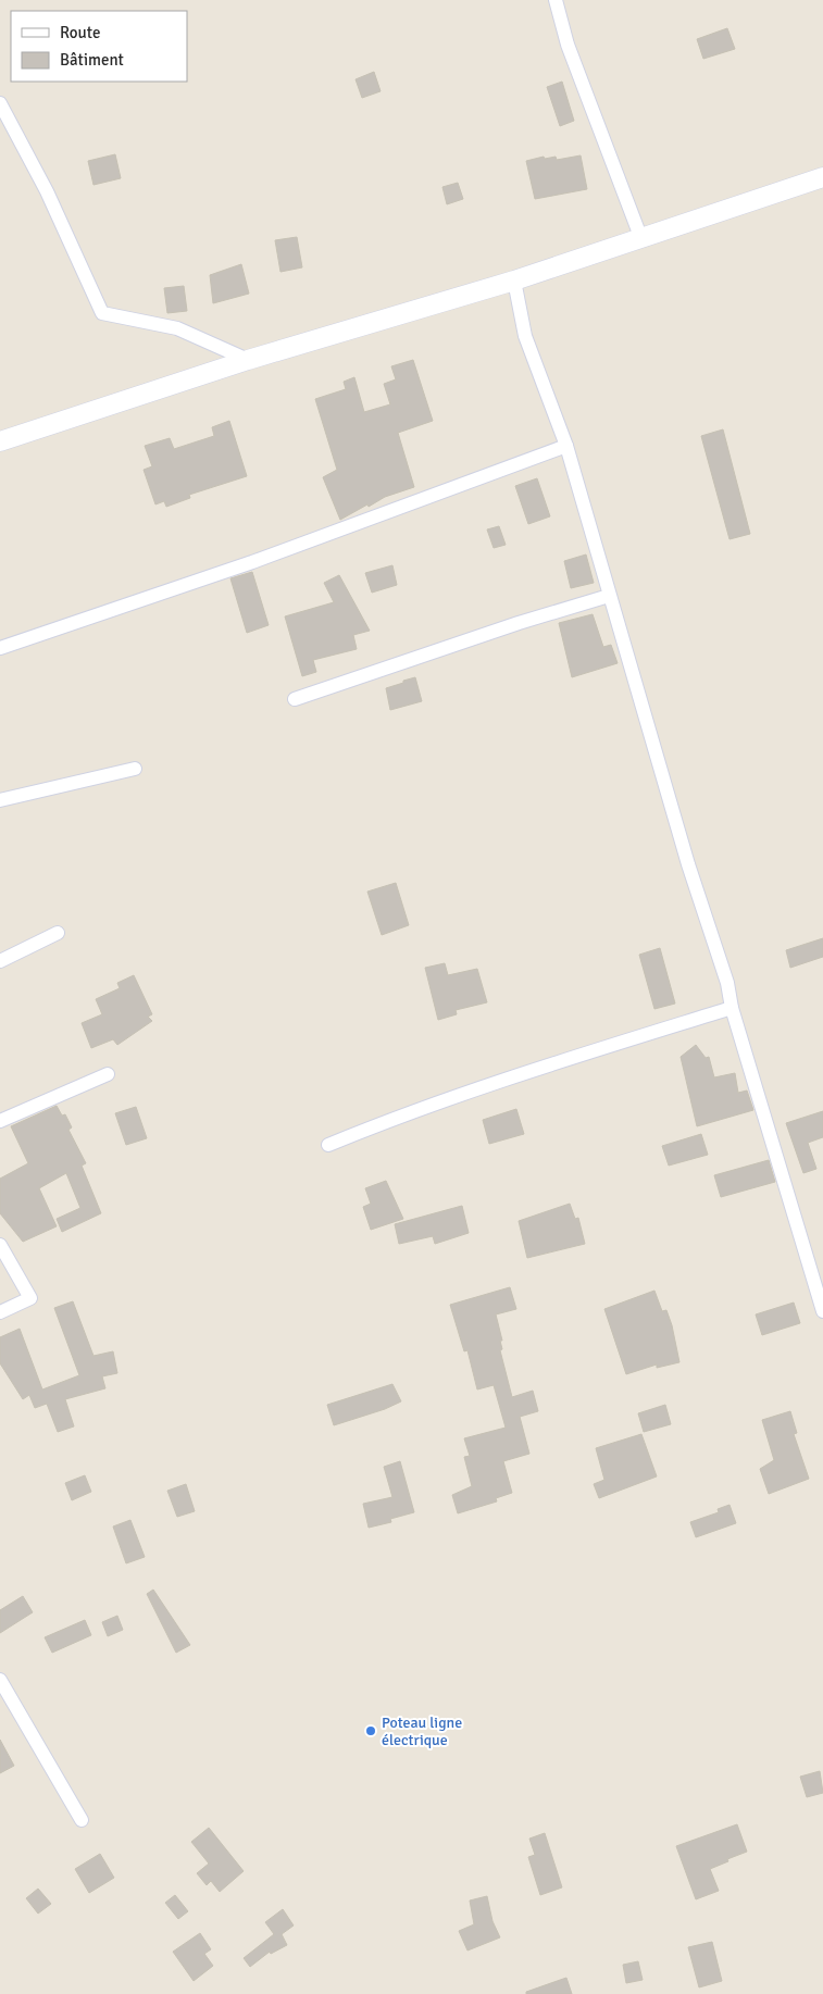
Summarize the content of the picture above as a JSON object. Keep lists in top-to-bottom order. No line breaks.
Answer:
{"places":["Poteau ligne électrique"],"legend":["Route","Bâtiment"]}
